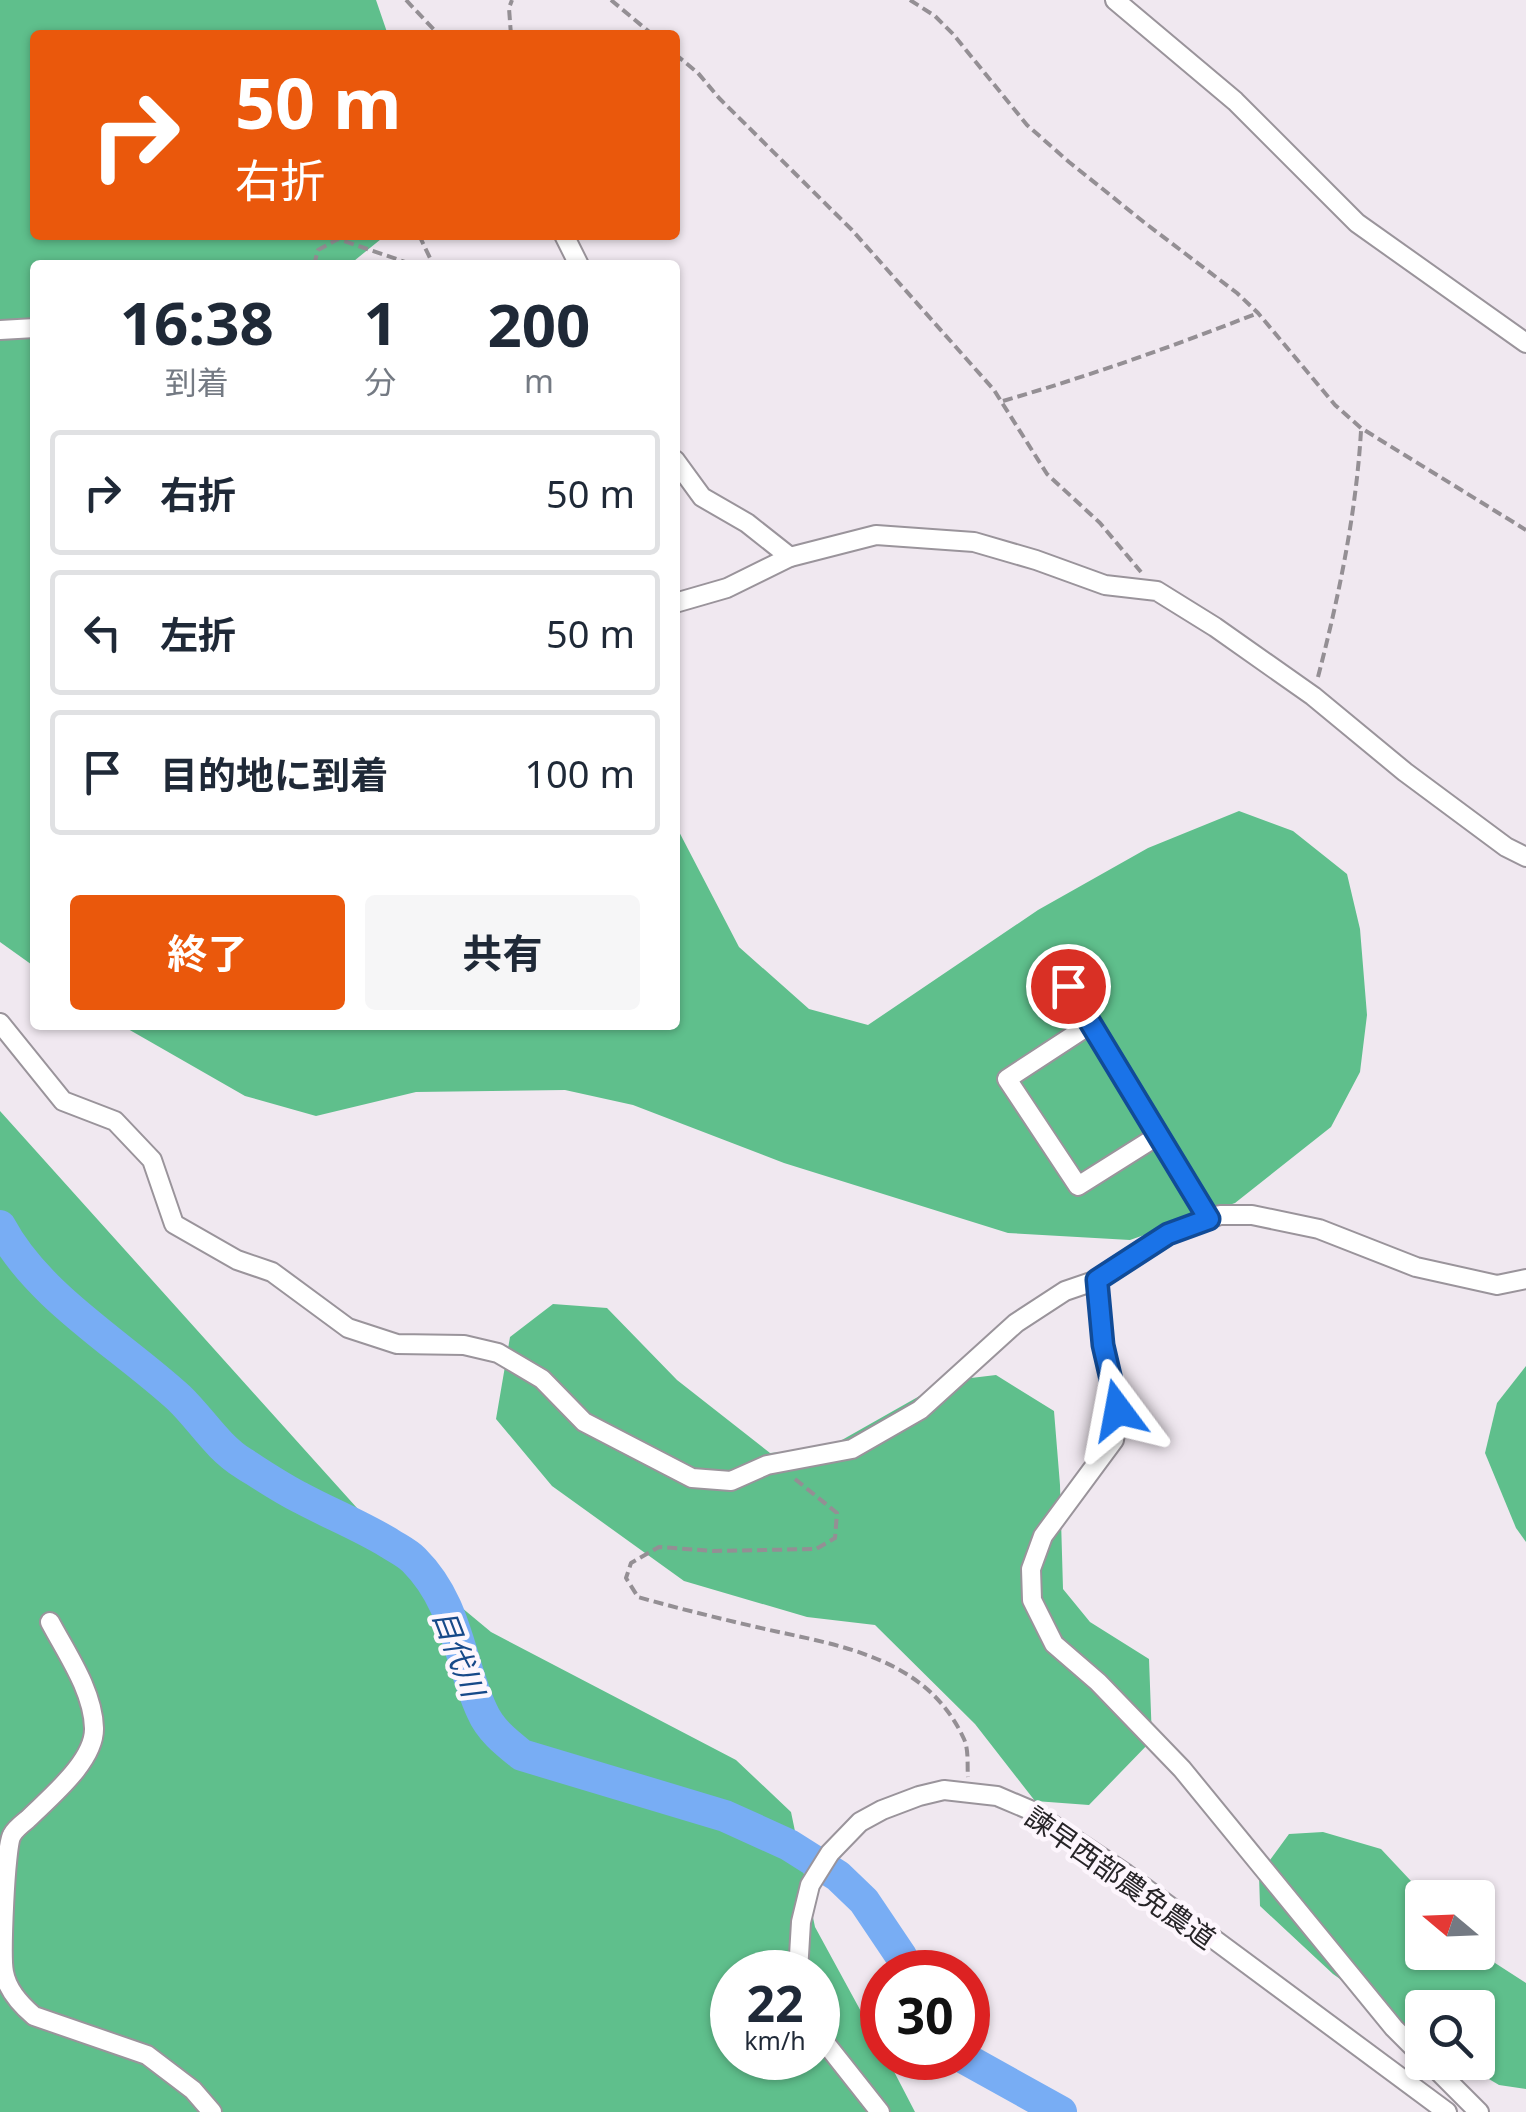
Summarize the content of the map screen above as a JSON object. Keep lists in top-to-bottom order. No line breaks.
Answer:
{"streets":{"street":["諫早西部農免農道"]},"water":["目代川"],"north":"left","page":{"turn":["50 m","右折"],"eta":["16:38","到着","1","分","200","m"],"list":[{"name":"右折","value":"50 m"},{"name":"左折","value":"50 m"},{"name":"目的地に到着","value":"100 m"}],"buttons":["終了","共有"],"speed":"22 km/h","limit":"30"}}
